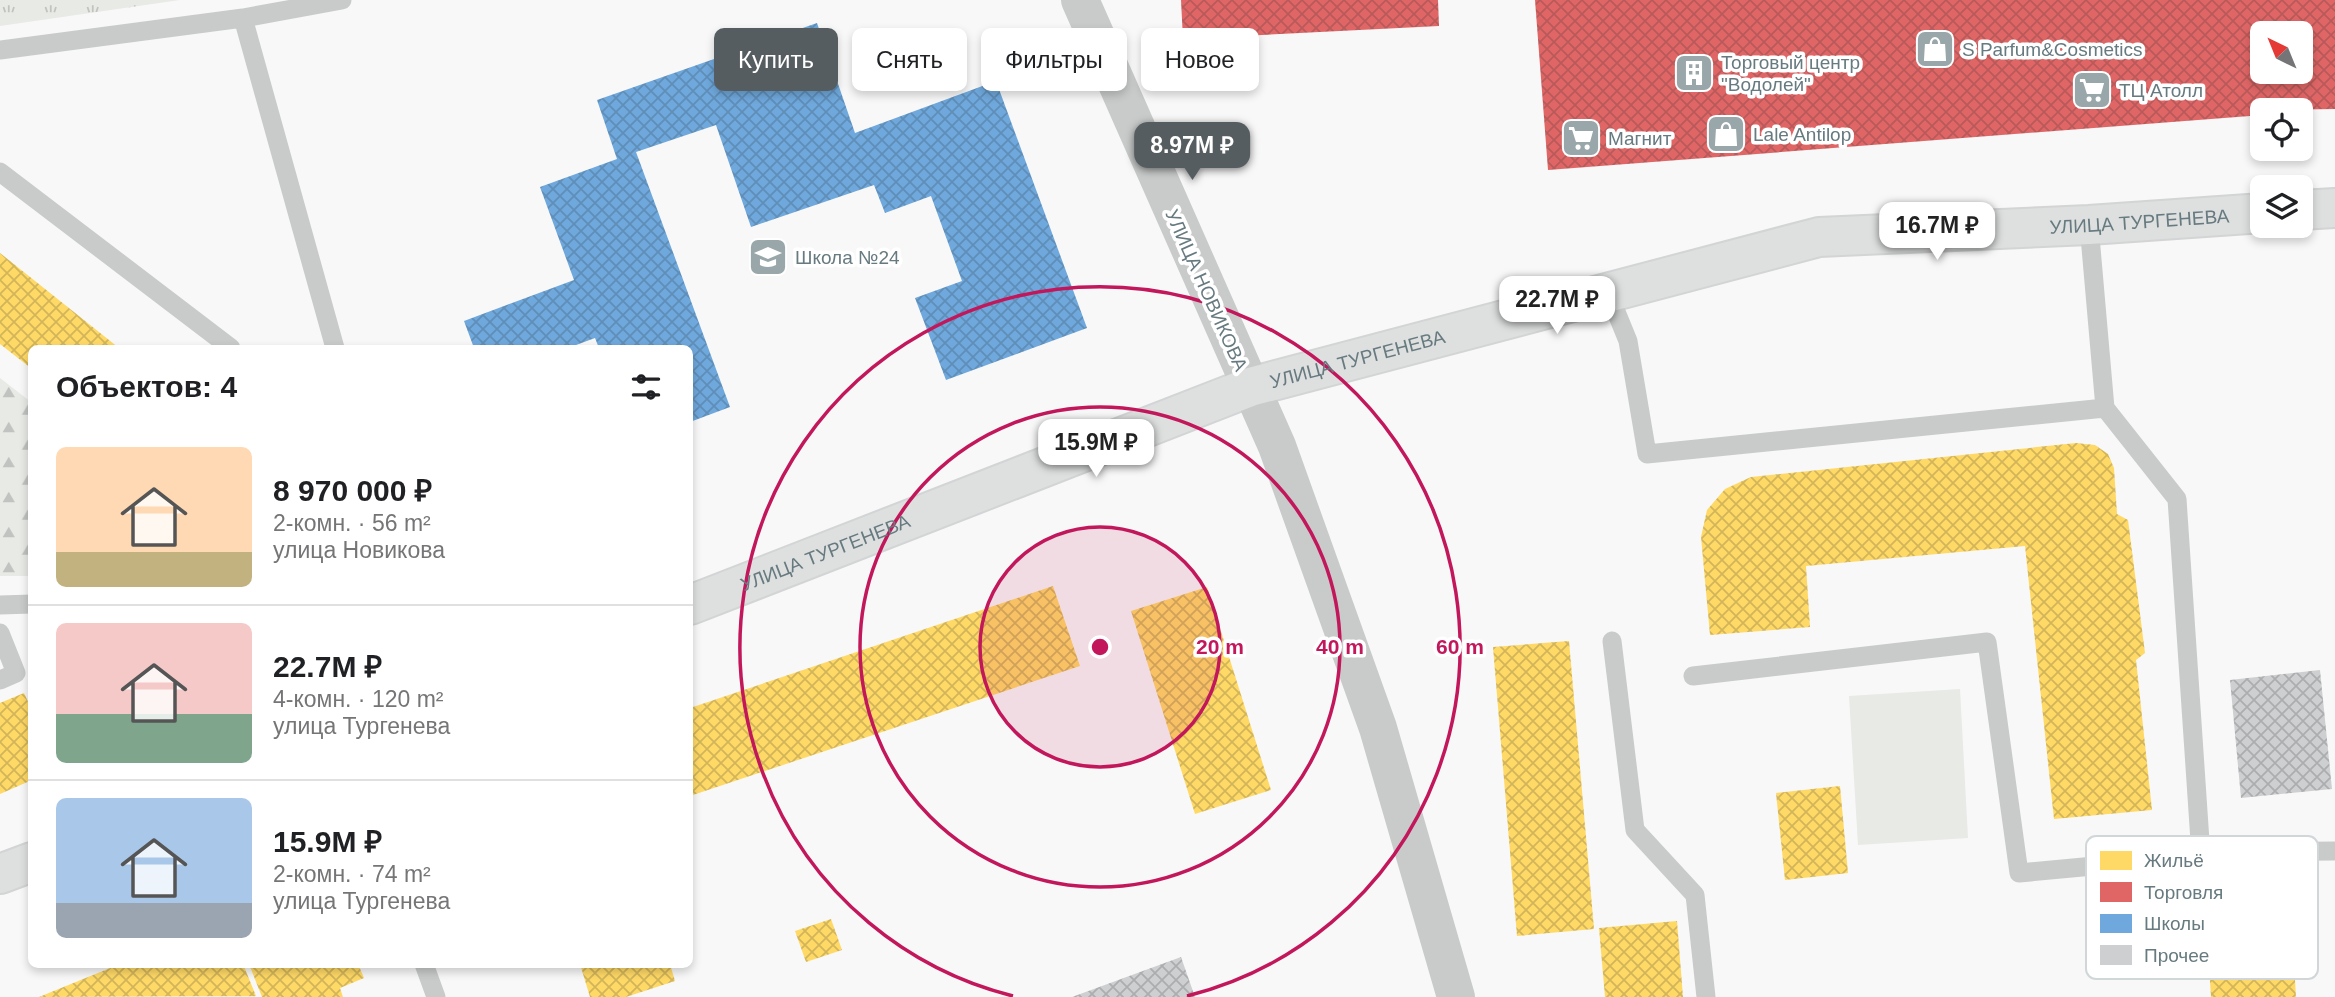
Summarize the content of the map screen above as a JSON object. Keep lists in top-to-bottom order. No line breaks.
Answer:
{"streets":{"main road":["УЛИЦА ТУРГЕНЕВА"],"street":["УЛИЦА НОВИКОВА"]},"crossings":[["УЛИЦА ТУРГЕНЕВА","УЛИЦА НОВИКОВА"]],"places":{"shop":["S Parfum&Cosmetics","Lale Antilop"],"building":["Торговый центр \"Водолей\""],"supermarket":["ТЦ Атолл","Магнит"],"school or university":["Школа №24"]},"legend":["Жильё","Торговля","Школы","Прочее"],"north":"top left","page":{"chip":["Купить","Снять","Фильтры","Новое"],"price":["8.97M ₽","16.7M ₽","22.7M ₽","15.9M ₽"],"heading":"Объектов: 4","list":[{"name":"8 970 000 ₽","note":"2-комн. · 56 m² · улица Новикова"},{"name":"22.7M ₽","note":"4-комн. · 120 m² · улица Тургенева"},{"name":"15.9M ₽","note":"2-комн. · 74 m² · улица Тургенева"}]},"rings":["20 m","40 m","60 m"]}
